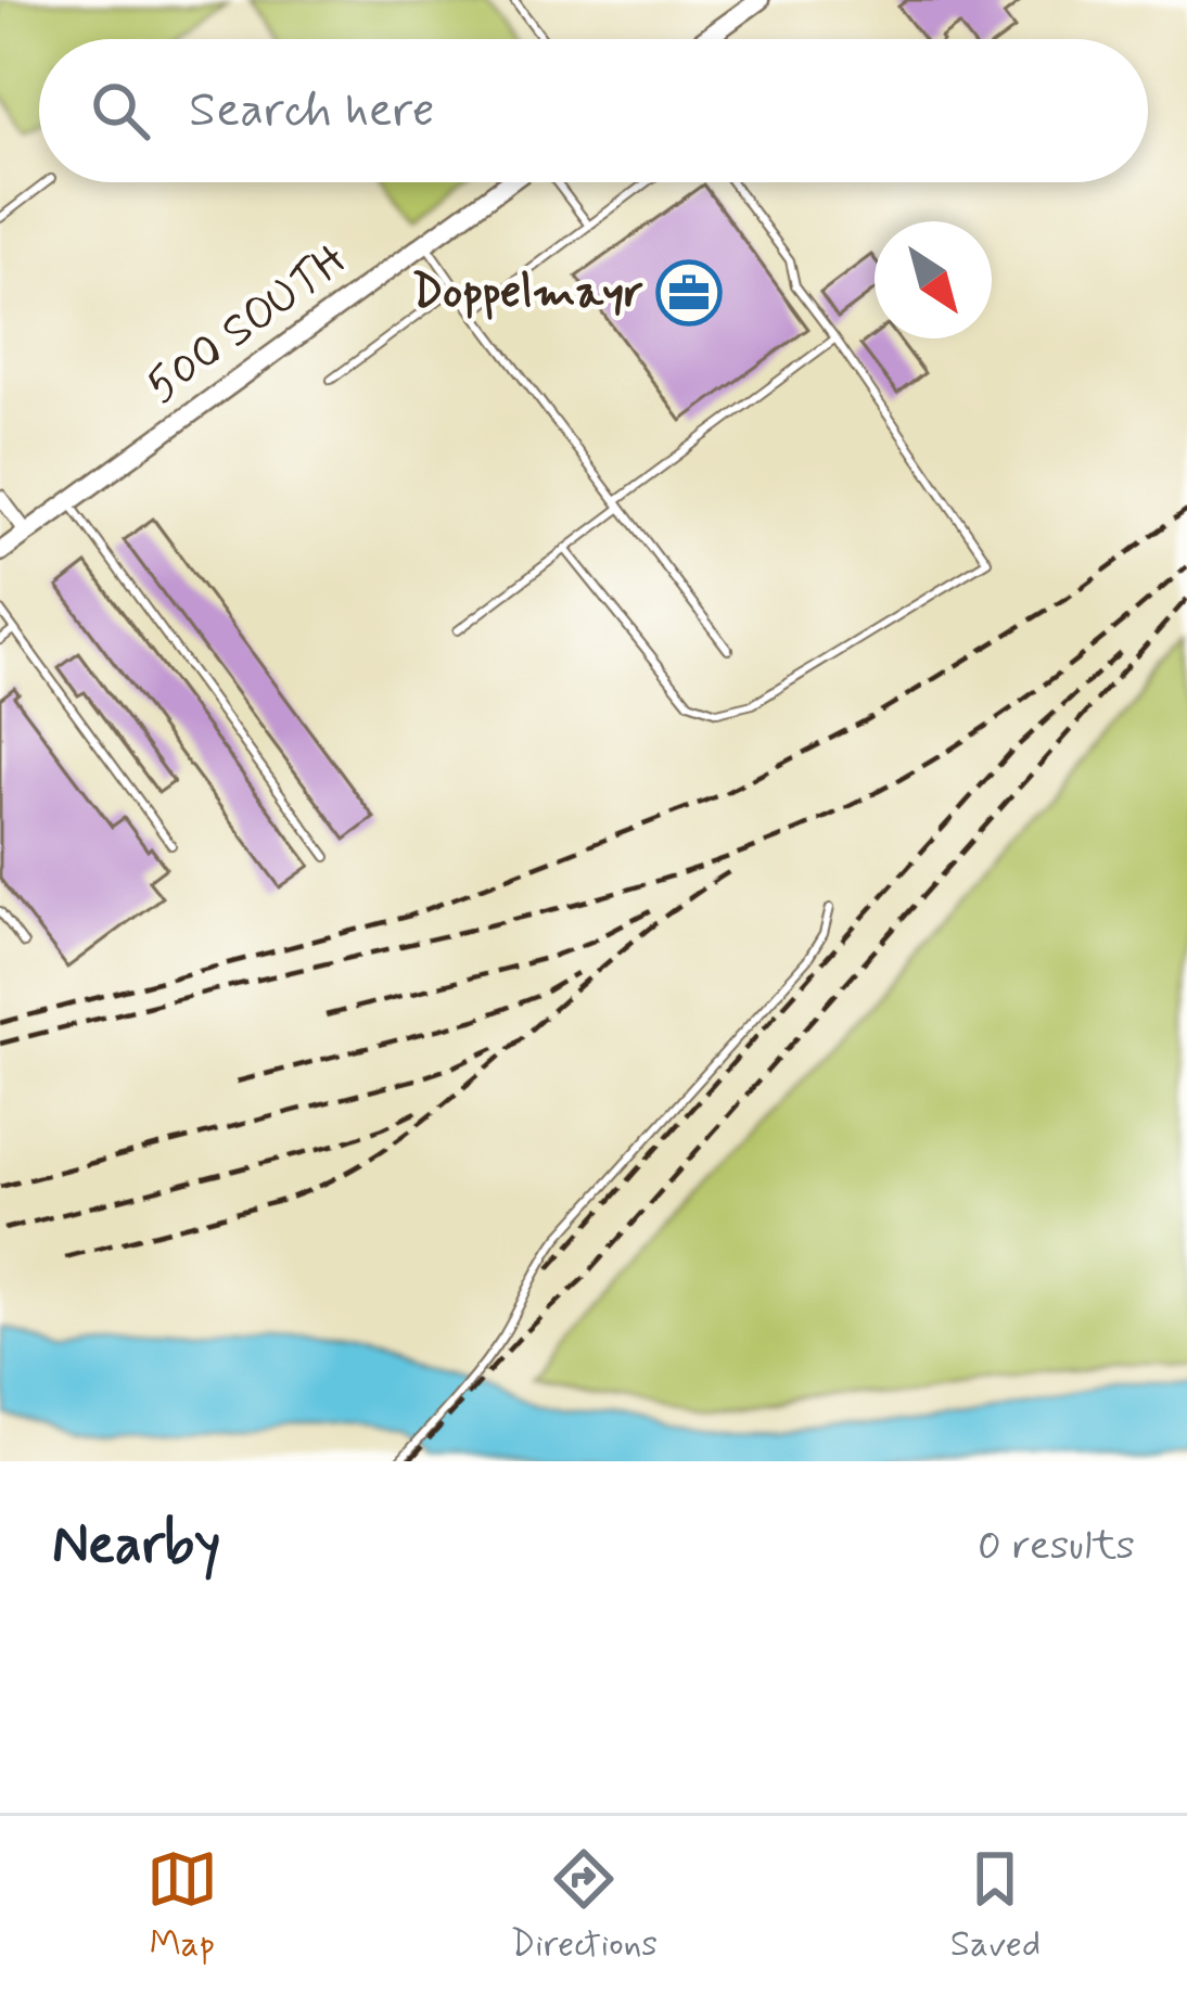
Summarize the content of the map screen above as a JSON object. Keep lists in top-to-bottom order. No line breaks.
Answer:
{"streets":{"street":["500 SOUTH"]},"places":{"office":["Doppelmayr"]},"north":"bottom right","page":{"search":"Search here","heading":["Nearby","0 results"],"nav":["Map","Directions","Saved"]}}
